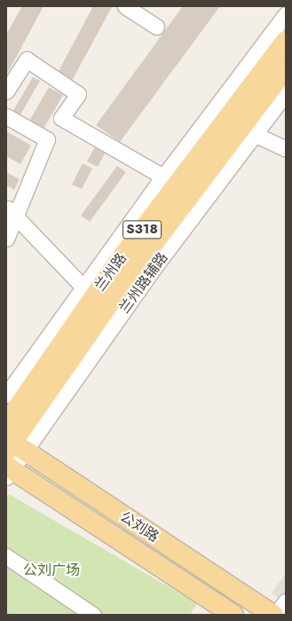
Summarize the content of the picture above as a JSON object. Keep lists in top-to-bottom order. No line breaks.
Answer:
{"streets":{"main road":["S318","兰州路","公刘路"],"street":["兰州路辅路"]},"crossings":[["兰州路","兰州路辅路"],["兰州路","公刘路"],["兰州路辅路","公刘路"]],"parks":["公刘广场"]}
